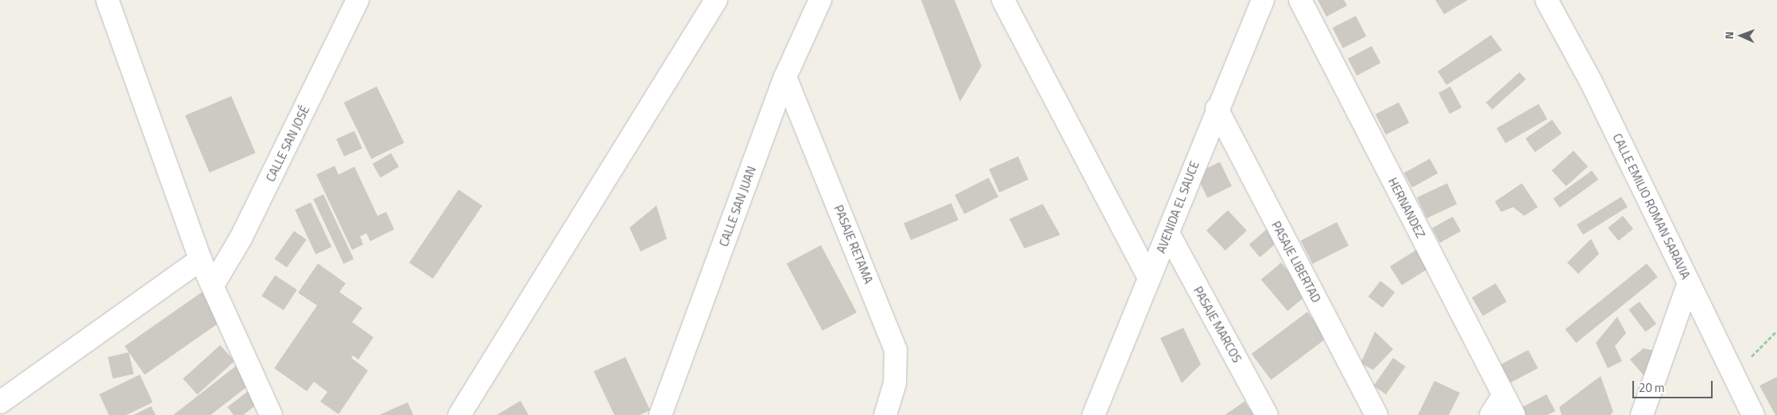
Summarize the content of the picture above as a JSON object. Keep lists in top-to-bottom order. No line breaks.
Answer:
{"streets":{"street":["CALLE SAN JOSÉ","CALLE SAN JUAN","CALLE EMILIO ROMAN SARAVIA","AVENIDA EL SAUCE","HERNANDEZ","PASAJE RETAMA","PASAJE LIBERTAD","PASAJE MARCOS"]},"crossings":[["CALLE SAN JUAN","PASAJE RETAMA"],["AVENIDA EL SAUCE","PASAJE LIBERTAD"],["AVENIDA EL SAUCE","PASAJE MARCOS"]],"scale_bar":"20 m","north":"left"}
